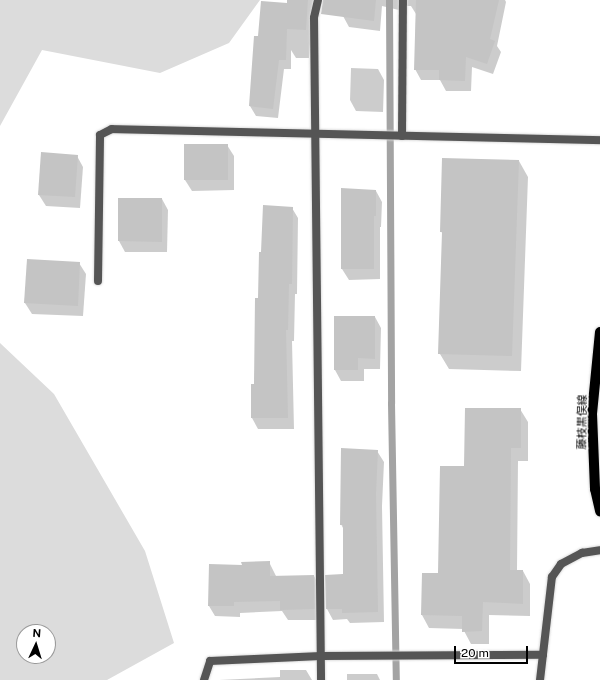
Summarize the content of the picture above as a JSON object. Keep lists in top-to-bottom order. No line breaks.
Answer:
{"streets":{"main road":["藤枝黒俣線"]},"scale_bar":"20 m","north":"top"}
